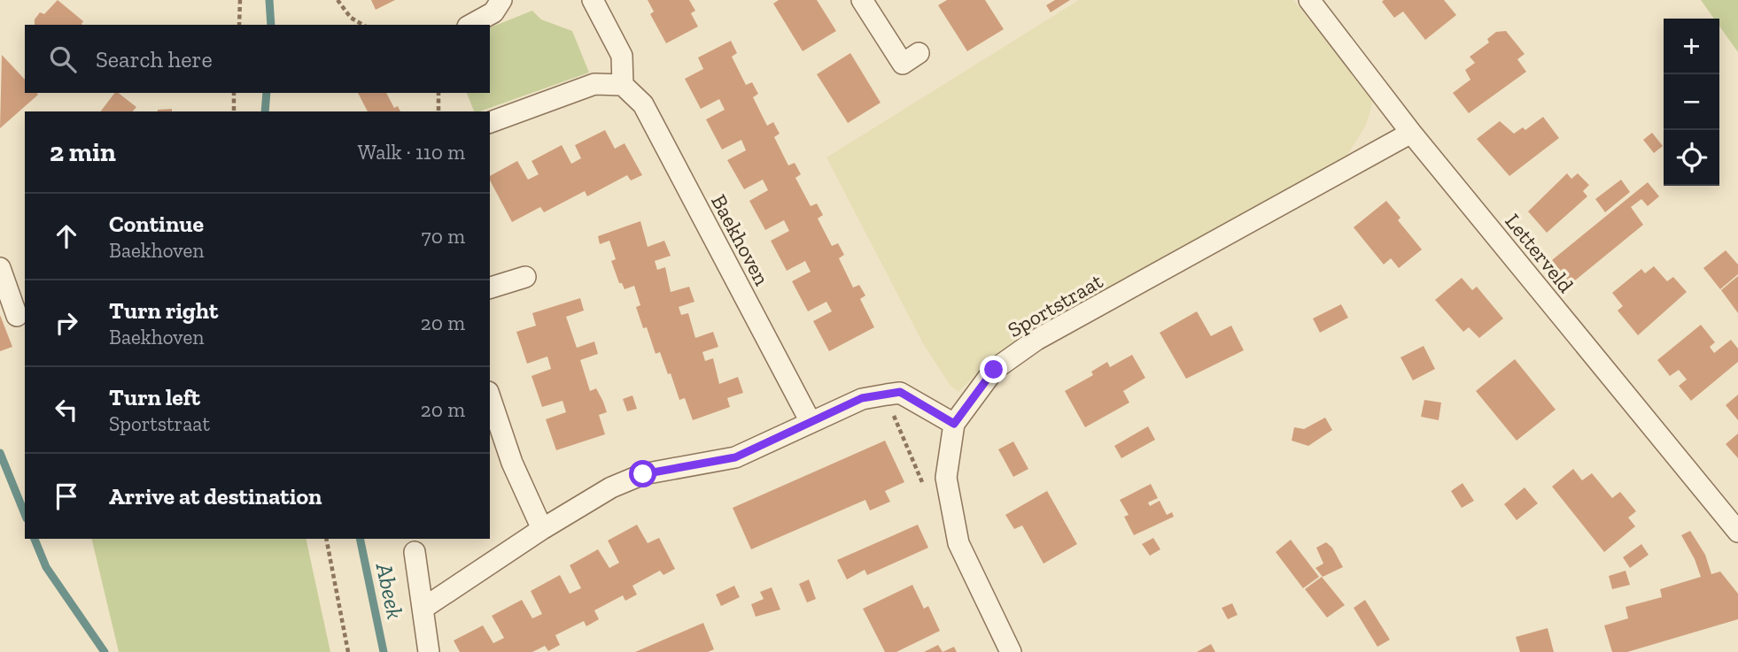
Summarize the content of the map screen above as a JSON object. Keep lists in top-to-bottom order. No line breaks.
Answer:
{"streets":{"street":["Baekhoven","Letterveld","Sportstraat"]},"crossings":[["Letterveld","Sportstraat"]],"water":["Abeek"],"page":{"map_buttons":["+","−"],"search":"Search here","heading":["2 min","Walk · 110 m"],"list":[["Continue","Baekhoven","70 m"],["Turn right","Baekhoven","20 m"],["Turn left","Sportstraat","20 m"],"Arrive at destination"]}}
